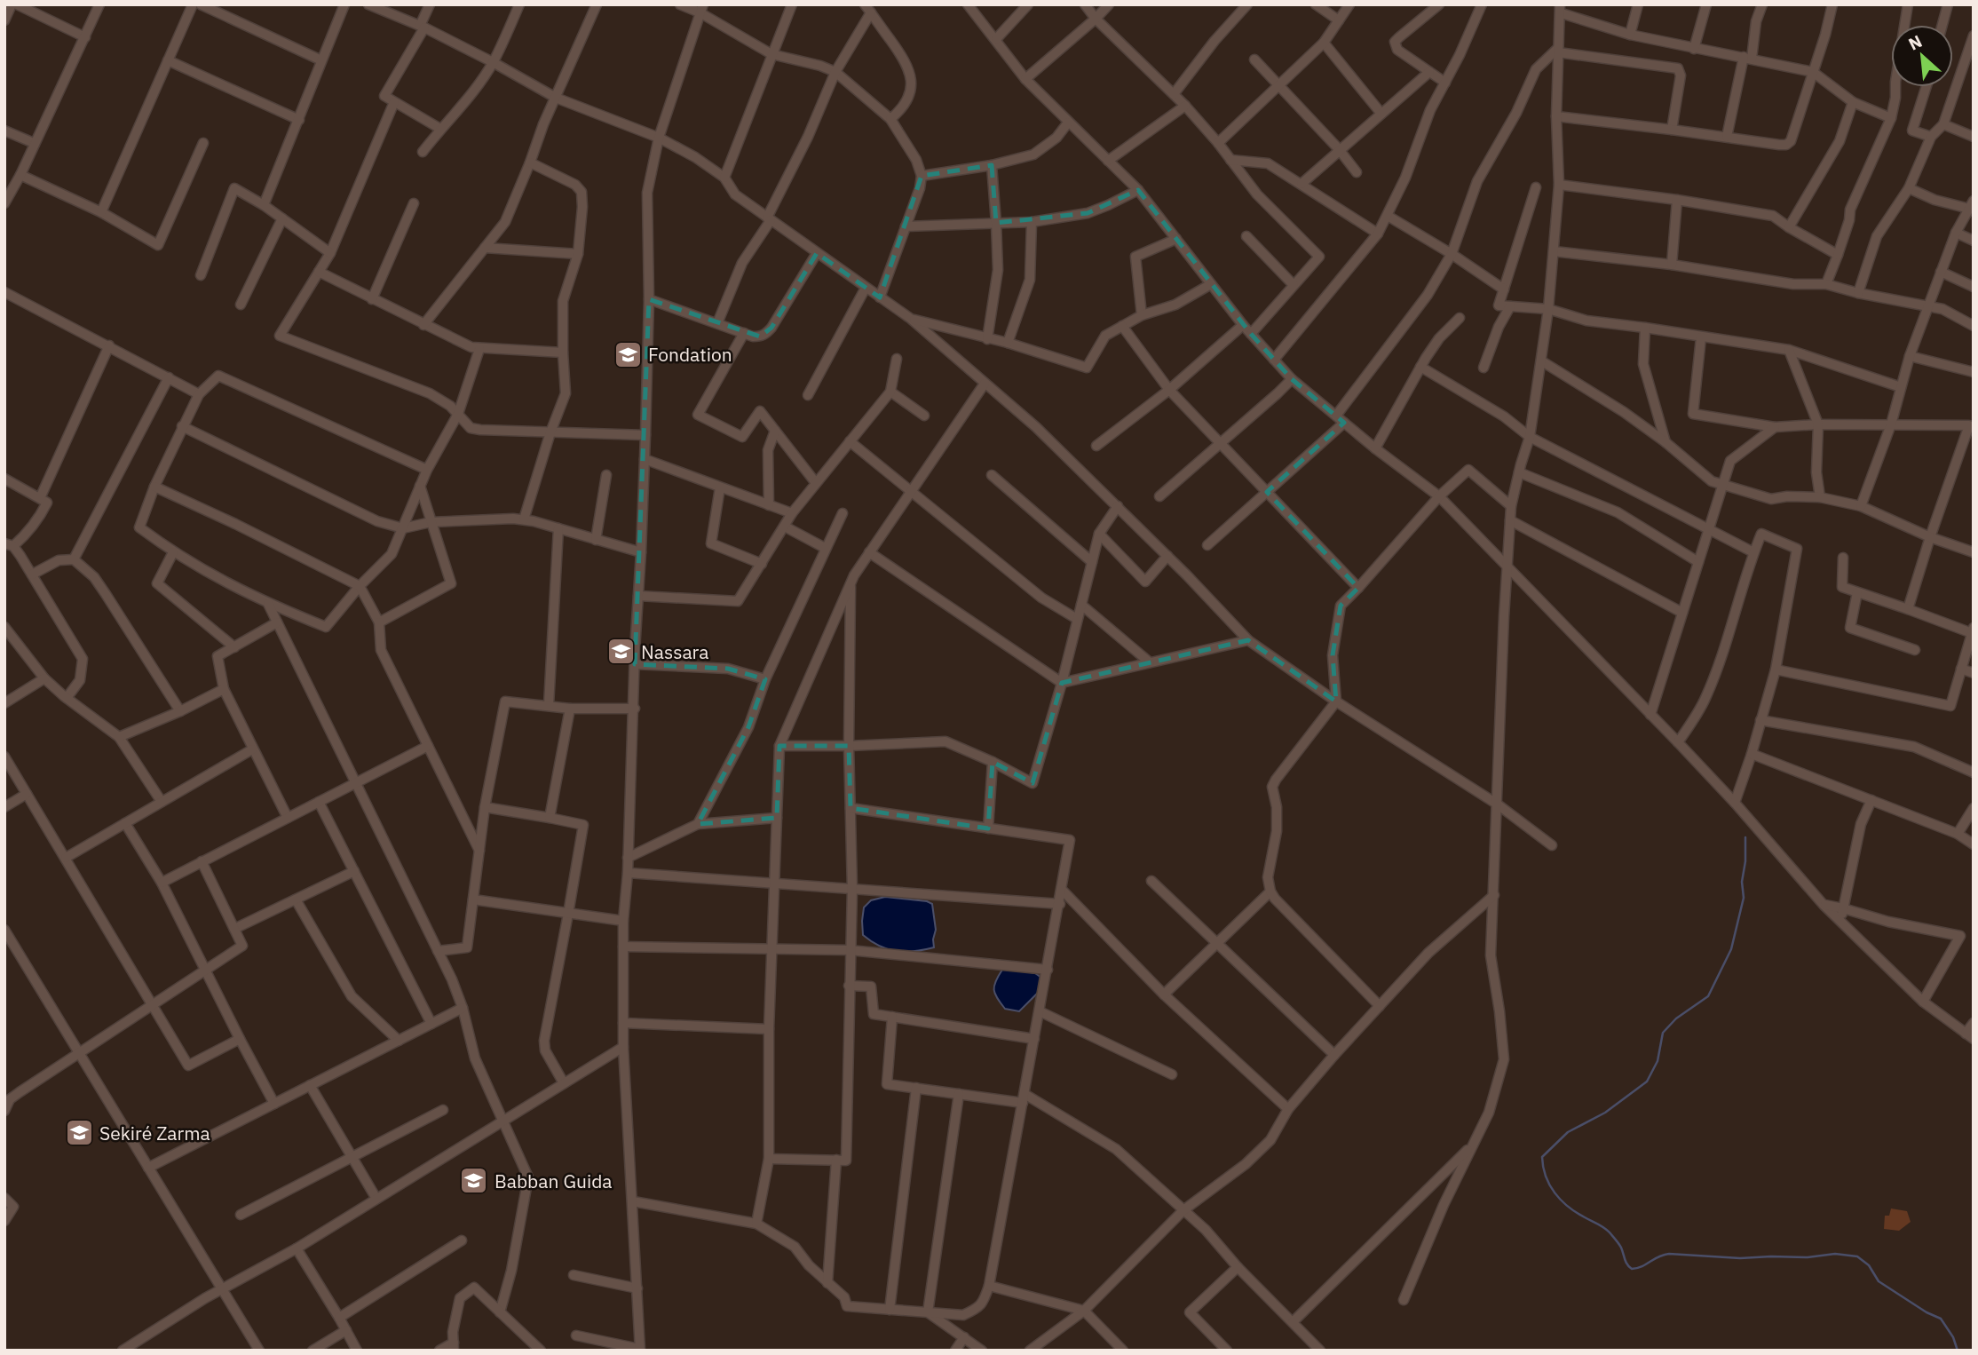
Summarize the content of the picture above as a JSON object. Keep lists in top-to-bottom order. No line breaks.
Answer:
{"places":{"school or university":["Fondation","Nassara","Sekiré Zarma","Babban Guida"]},"north":"top left"}
